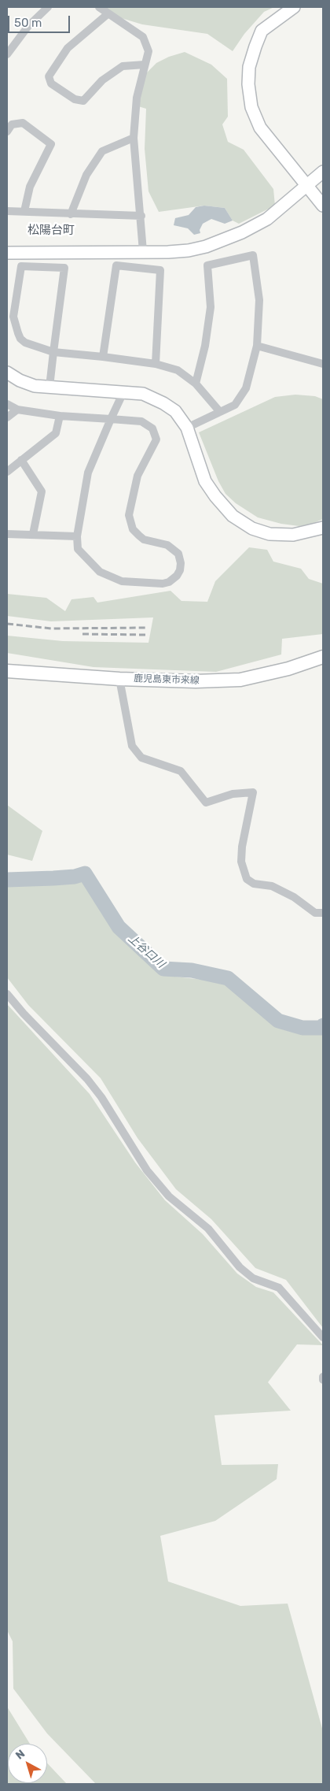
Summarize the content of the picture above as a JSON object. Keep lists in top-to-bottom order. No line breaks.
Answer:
{"streets":{"main road":["鹿児島東市来線"]},"districts":["松陽台町"],"water":["上谷口川"],"scale_bar":"50 m","north":"top left"}
